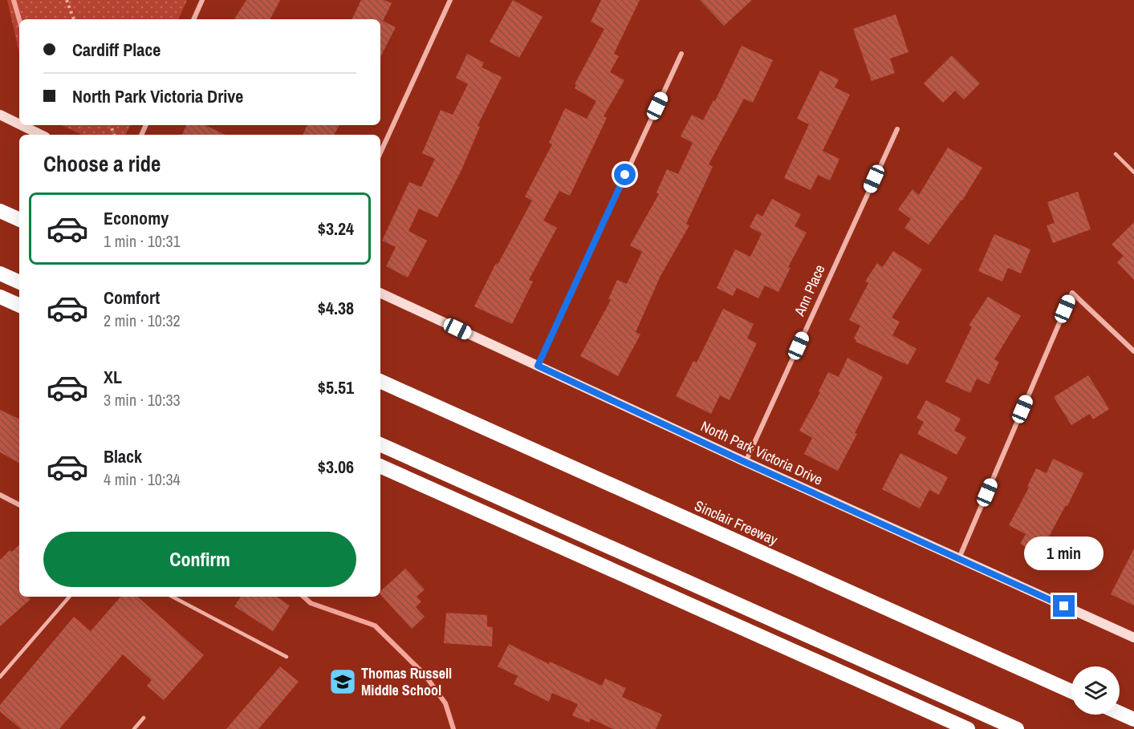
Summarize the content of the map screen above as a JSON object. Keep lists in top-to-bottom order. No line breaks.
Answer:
{"streets":{"highway":["Sinclair Freeway"],"street":["Ann Place","North Park Victoria Drive"]},"crossings":[["Ann Place","North Park Victoria Drive"]],"places":{"school or university":["Thomas Russell Middle School"]},"page":{"banner":["Cardiff Place","North Park Victoria Drive"],"heading":"Choose a ride","list":[{"name":"Economy","note":"1 min · 10:31","value":"$3.24"},{"name":"Comfort","note":"2 min · 10:32","value":"$4.38"},{"name":"XL","note":"3 min · 10:33","value":"$5.51"},{"name":"Black","note":"4 min · 10:34","value":"$3.06"}],"buttons":"Confirm","bubble":"1 min"}}
